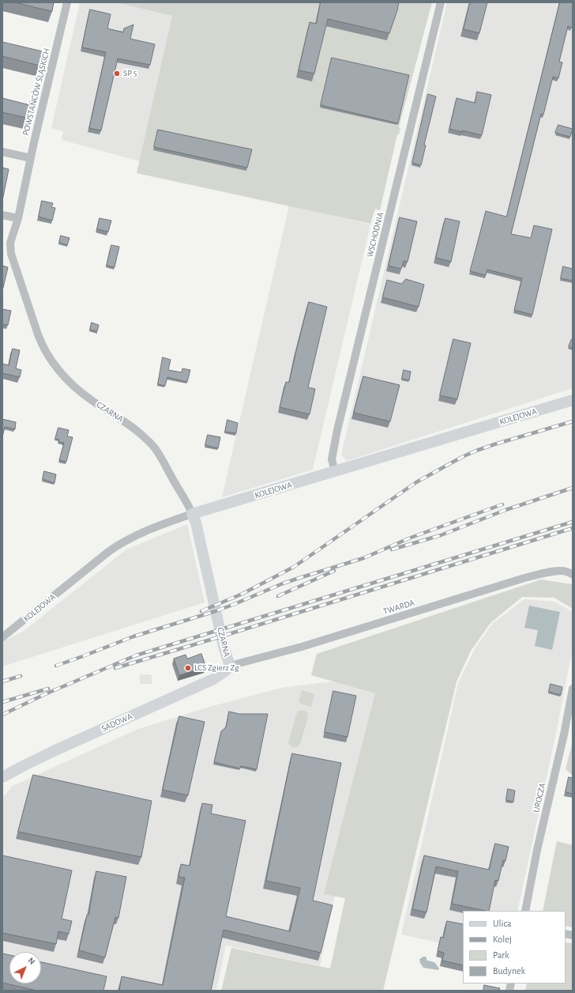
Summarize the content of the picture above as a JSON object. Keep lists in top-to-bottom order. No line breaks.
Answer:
{"streets":{"street":["POWSTAŃCÓW ŚLĄSKICH","WSCHODNIA","CZARNA","KOLEJOWA","TWARDA","SADOWA","UROCZA"]},"crossings":[["POWSTAŃCÓW ŚLĄSKICH","CZARNA"],["WSCHODNIA","KOLEJOWA"],["CZARNA","KOLEJOWA"],["CZARNA","TWARDA"],["CZARNA","SADOWA"],["TWARDA","SADOWA"]],"places":["SP 5","LCS Zgierz Zg"],"legend":["Ulica","Kolej","Park","Budynek"],"north":"top right"}
